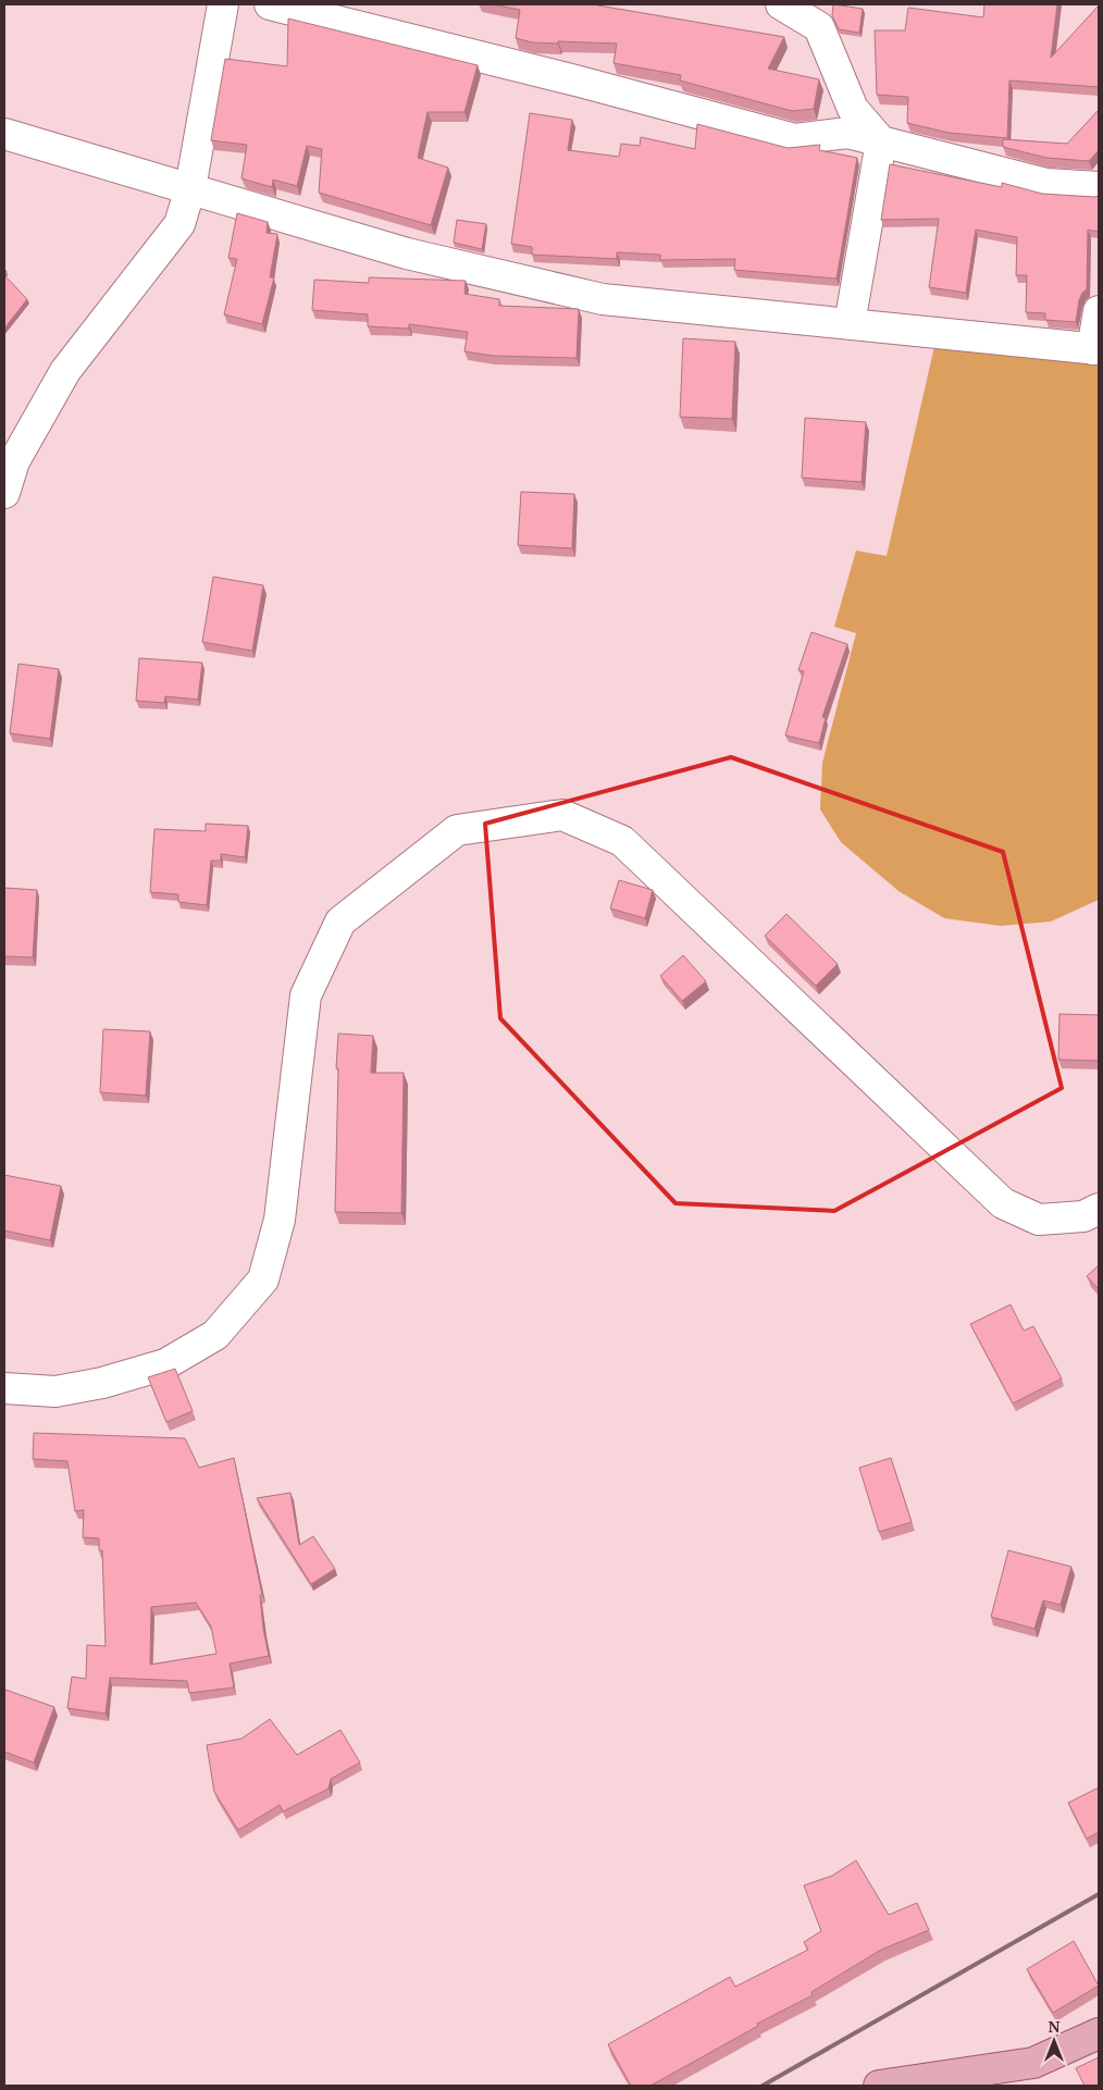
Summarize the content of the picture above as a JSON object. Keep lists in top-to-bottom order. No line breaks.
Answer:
{"north":"top"}
